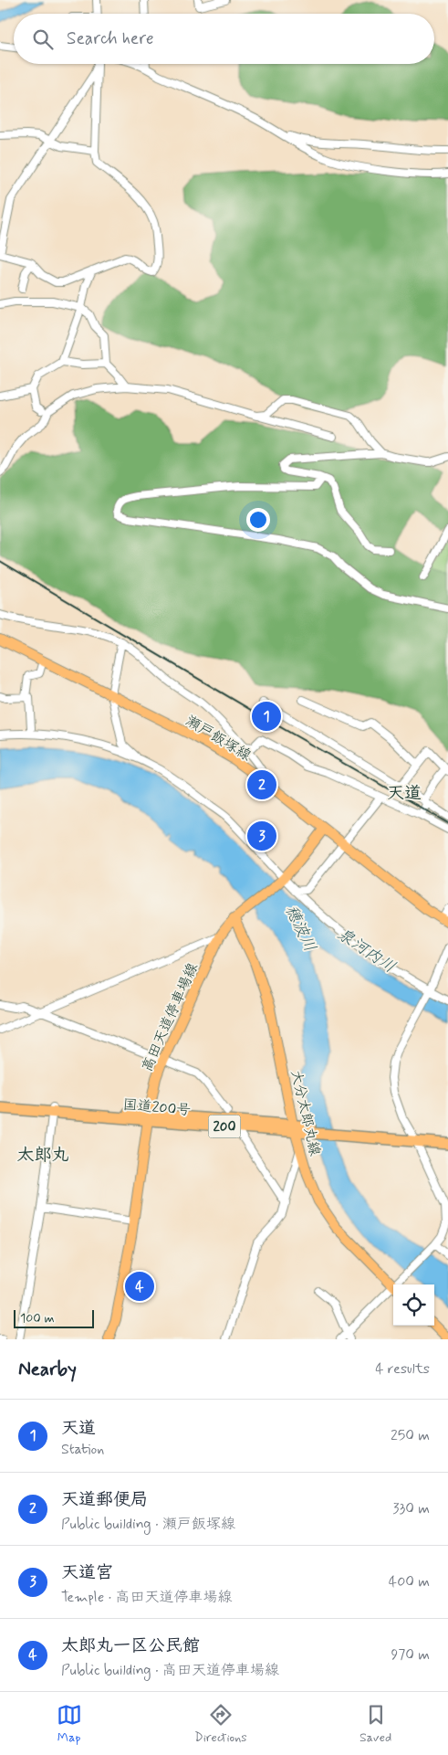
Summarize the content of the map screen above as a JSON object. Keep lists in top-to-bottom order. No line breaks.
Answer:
{"streets":{"highway":["国道200号","200"],"main road":["瀬戸飯塚線","高田天道停車場線","大分太郎丸線"]},"crossings":[["瀬戸飯塚線","高田天道停車場線"],["高田天道停車場線","国道200号"],["高田天道停車場線","大分太郎丸線"],["国道200号","大分太郎丸線"]],"districts":["天道","太郎丸"],"water":["穂波川","泉河内川"],"scale_bar":"100 m","page":{"search":"Search here","pins":["1","2","3","4"],"scale":"100 m","heading":["Nearby","4 results"],"list":[{"mark":"1","name":"天道","note":"Station","value":"250 m"},{"mark":"2","name":"天道郵便局","note":"Public building · 瀬戸飯塚線","value":"330 m"},{"mark":"3","name":"天道宮","note":"Temple · 高田天道停車場線","value":"400 m"},{"mark":"4","name":"太郎丸一区公民館","note":"Public building · 高田天道停車場線","value":"970 m"}],"nav":["Map","Directions","Saved"]}}
